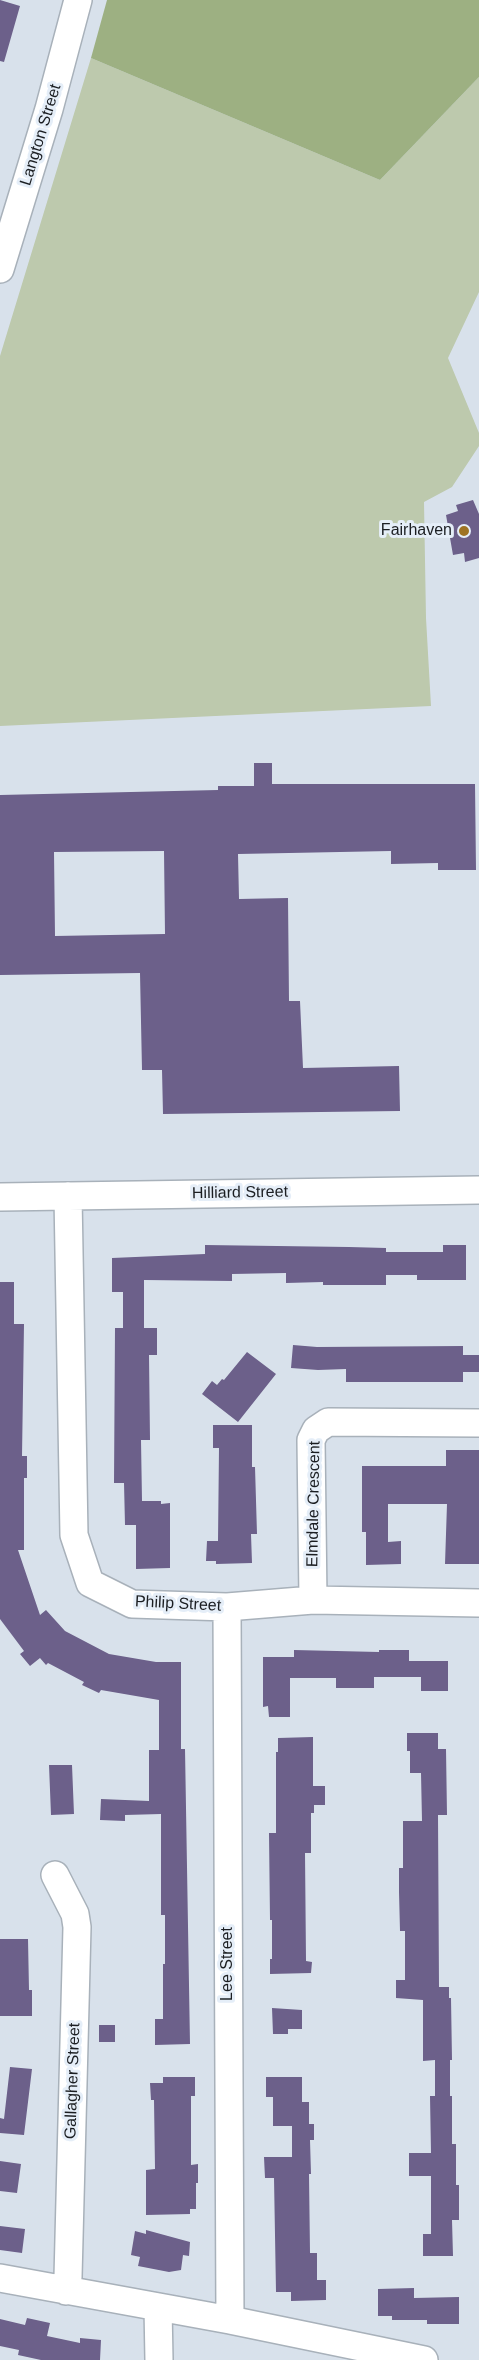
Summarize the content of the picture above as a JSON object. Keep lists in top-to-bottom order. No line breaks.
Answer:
{"streets":{"street":["Langton Street","Hilliard Street","Elmdale Crescent","Philip Street","Lee Street","Gallagher Street"]},"crossings":[["Hilliard Street","Philip Street"],["Elmdale Crescent","Philip Street"],["Philip Street","Lee Street"]],"places":["Fairhaven"]}
